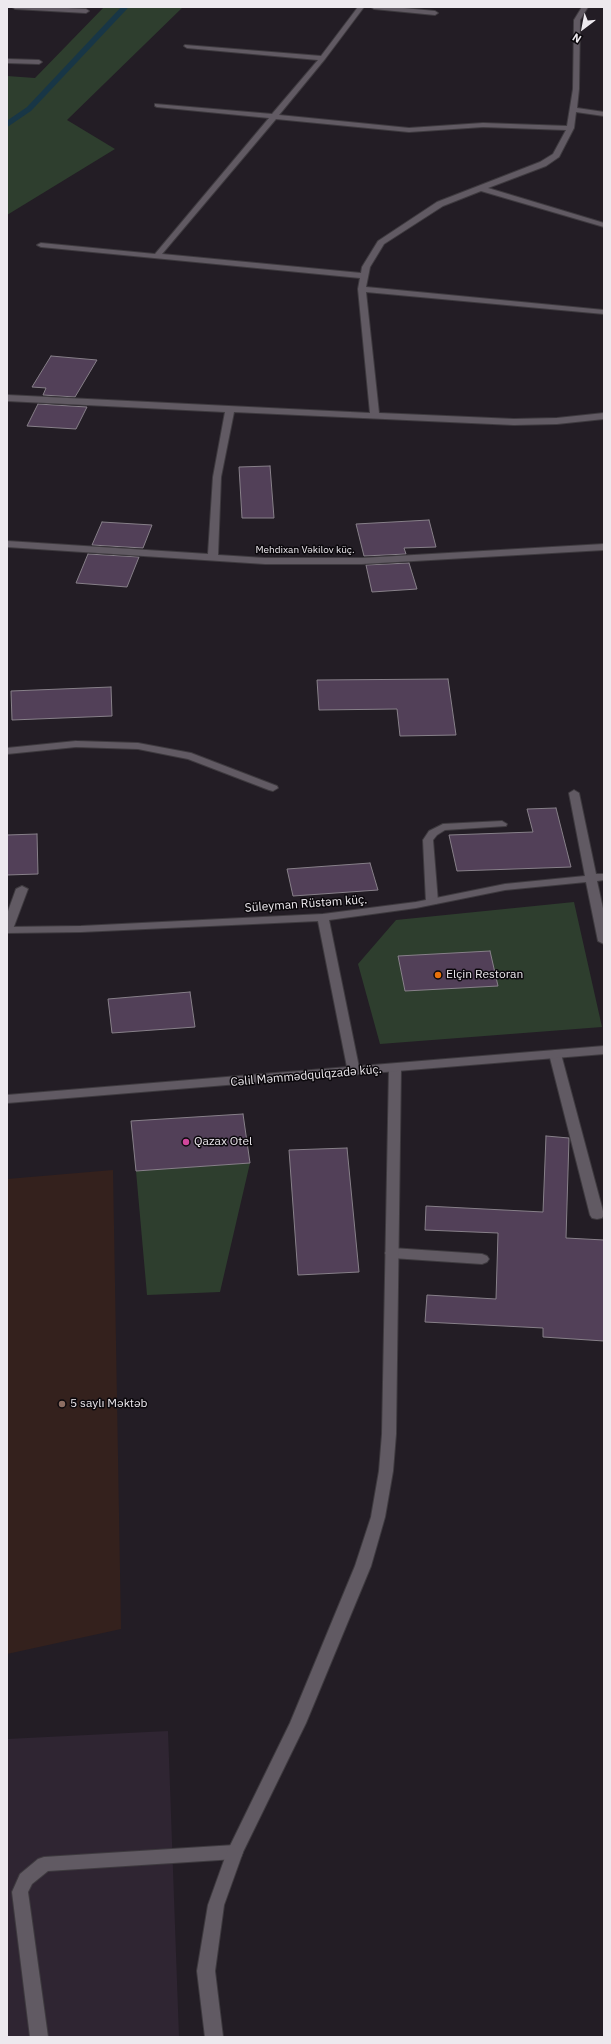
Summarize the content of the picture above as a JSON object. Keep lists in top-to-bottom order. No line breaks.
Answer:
{"streets":{"street":["Mehdixan Vəkilov küç.","Süleyman Rüstəm küç.","Cəlil Məmmədqulqzadə küç."]},"places":["Elçin Restoran","Qazax Otel","5 saylı Məktəb"],"north":"bottom left"}
